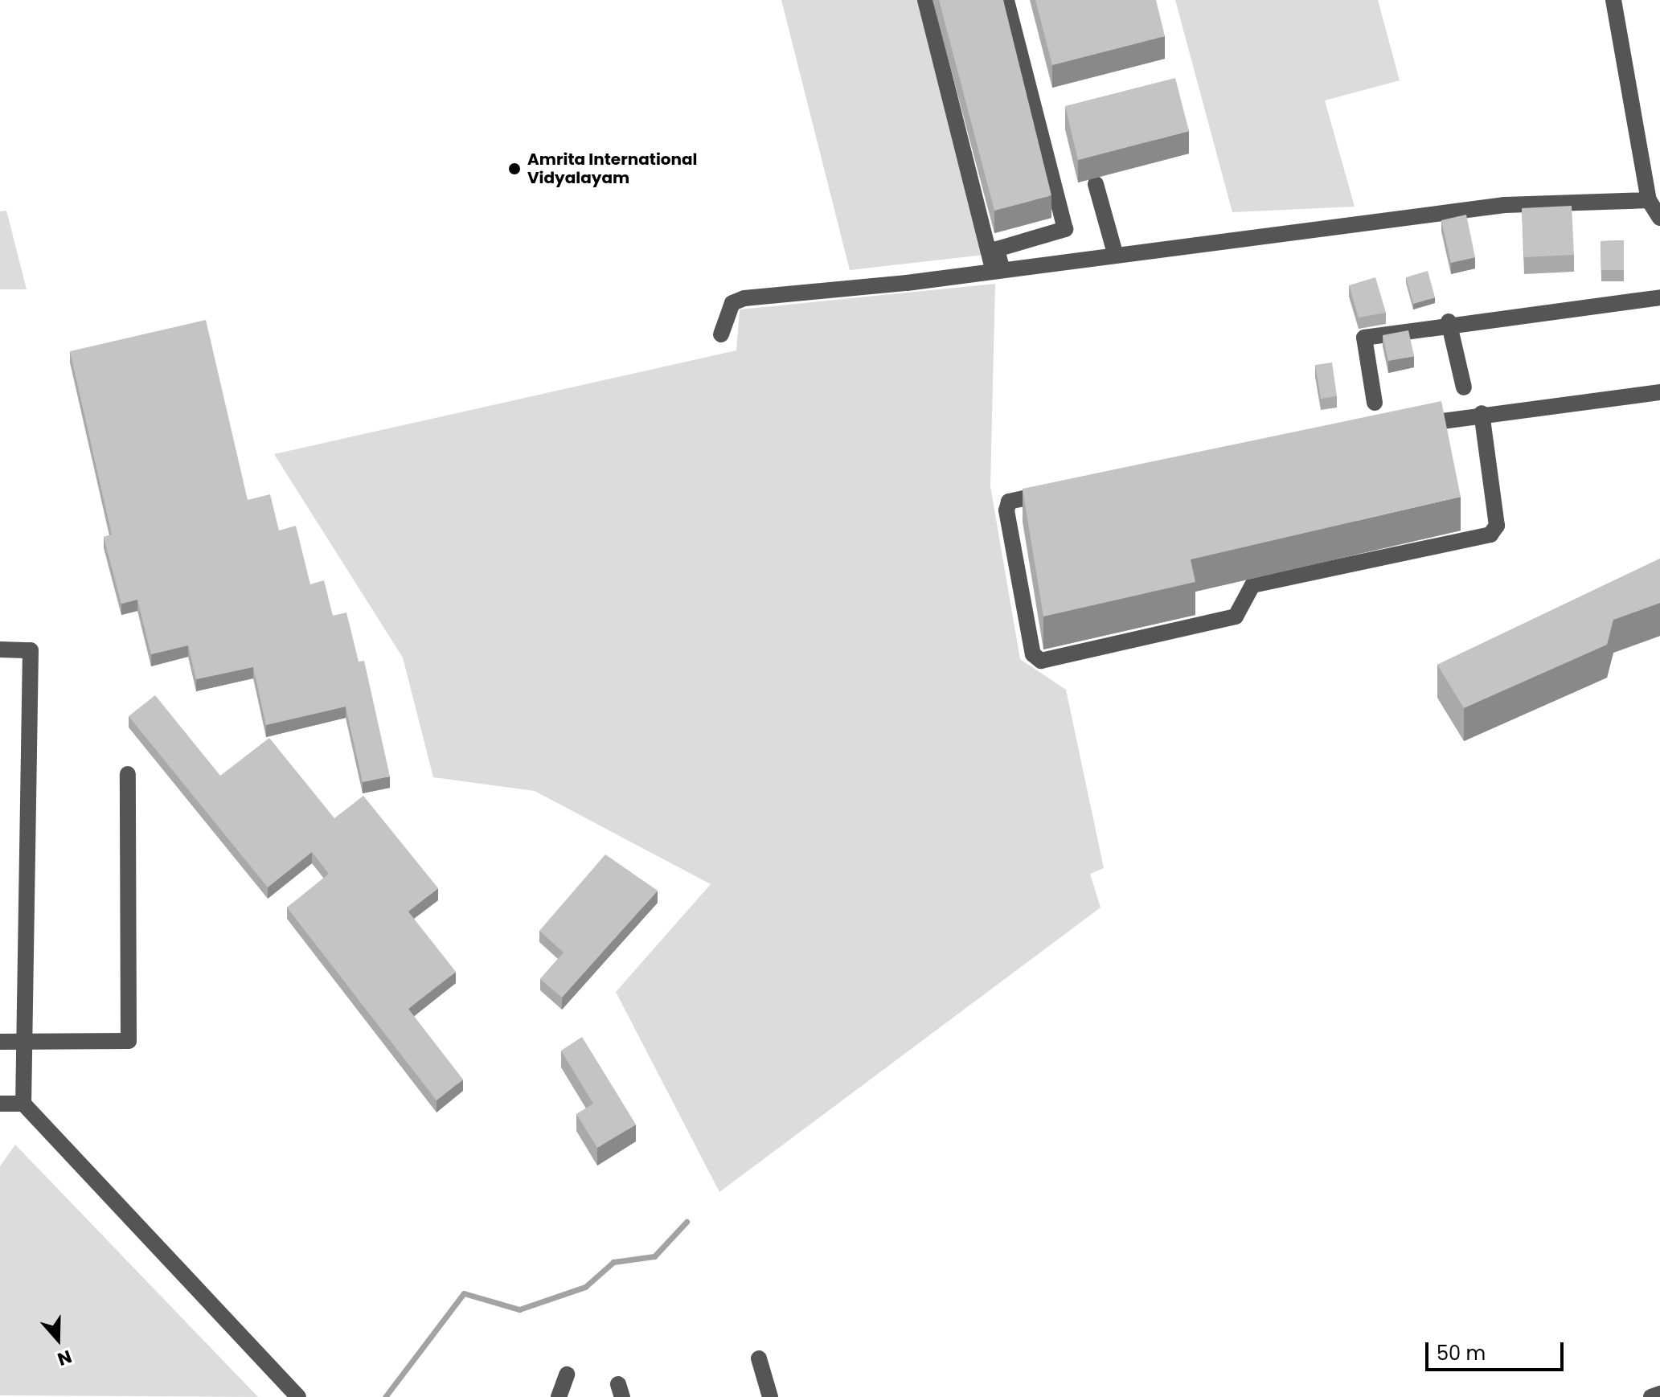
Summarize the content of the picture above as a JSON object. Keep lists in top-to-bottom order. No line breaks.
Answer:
{"places":["Amrita International Vidyalayam"],"scale_bar":"50 m","north":"bottom"}
